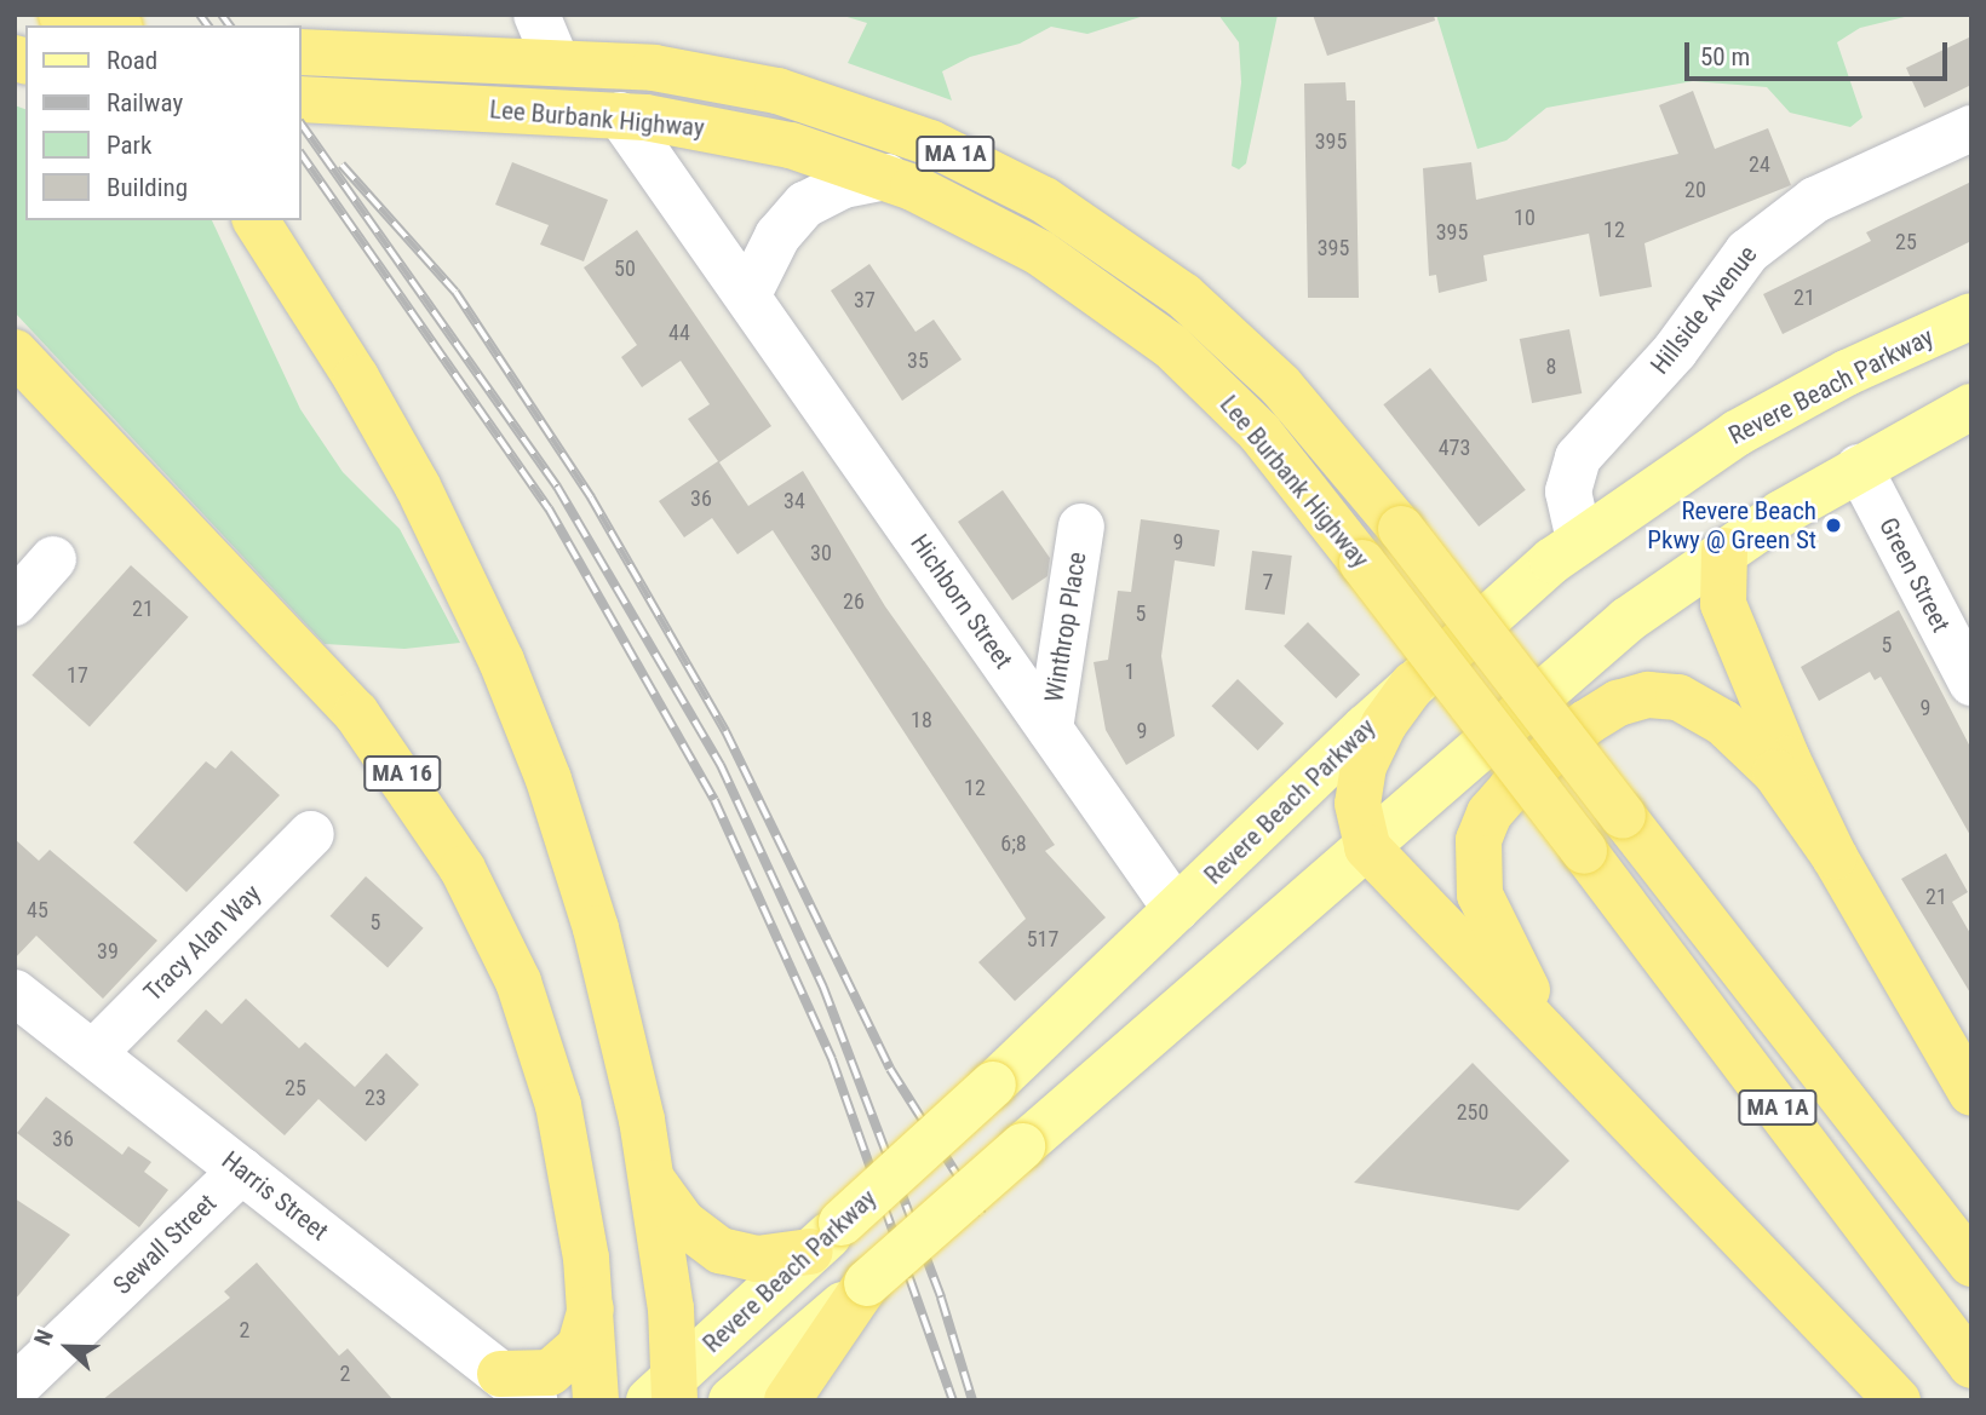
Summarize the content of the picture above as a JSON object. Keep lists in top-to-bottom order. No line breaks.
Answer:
{"streets":{"highway":["Lee Burbank Highway","MA 1A","MA 16"],"main road":["Revere Beach Parkway"],"street":["Hillside Avenue","Green Street","Hichborn Street","Winthrop Place","Tracy Alan Way","Harris Street","Sewall Street"]},"crossings":[["Lee Burbank Highway","Hichborn Street"],["Hillside Avenue","Revere Beach Parkway"],["Revere Beach Parkway","Hichborn Street"],["Hichborn Street","Winthrop Place"],["Tracy Alan Way","Harris Street"],["Harris Street","Sewall Street"]],"places":["Revere Beach Pkwy @ Green St"],"house_numbers":["395","24","20","10","12","395","25","395","50","21","37","44","35","8","473","36","34","9","30","7","26","21","5","5","1","17","9","18","9","12","6;8","21","45","5","517","39","25","23","250","36","2","2"],"legend":["Road","Railway","Park","Building"],"scale_bar":"50 m","north":"left"}
